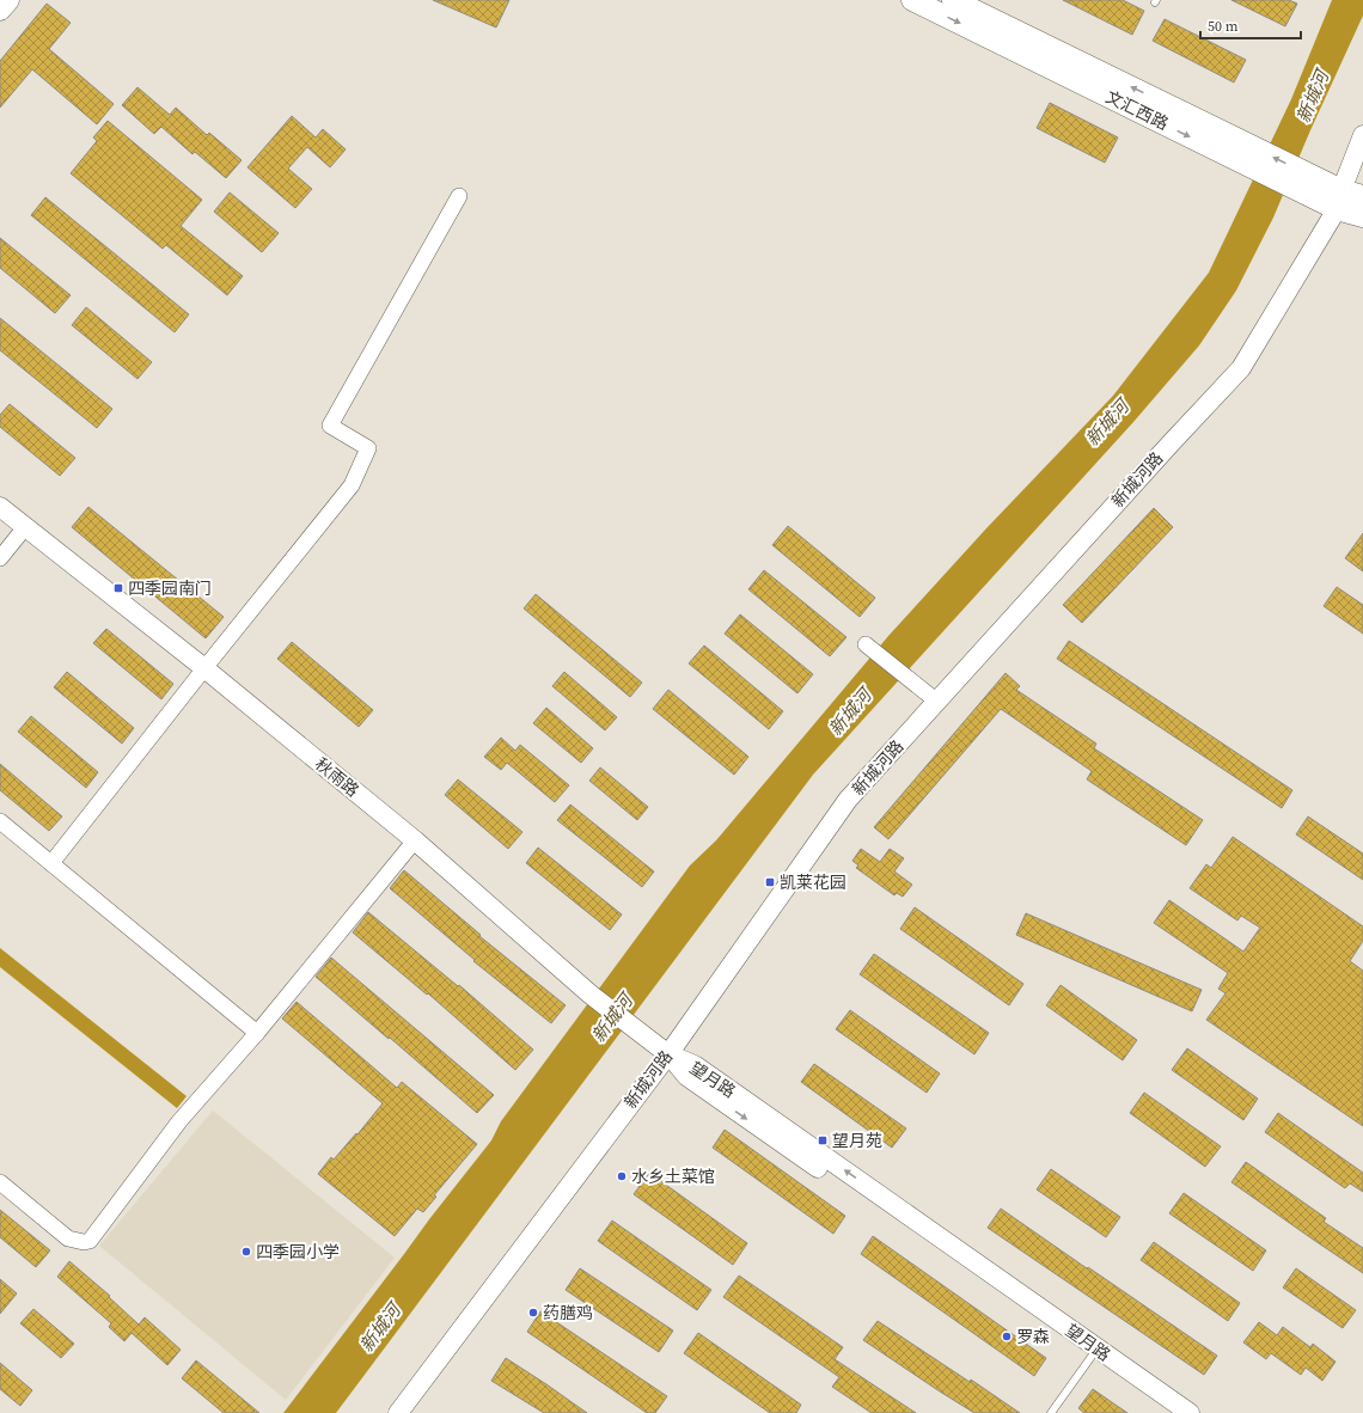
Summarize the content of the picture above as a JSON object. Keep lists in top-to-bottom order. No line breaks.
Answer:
{"streets":{"main road":["文汇西路"],"street":["新城河路","秋雨路","望月路"]},"crossings":[["文汇西路","新城河路"],["新城河路","秋雨路"],["新城河路","望月路"],["秋雨路","望月路"]],"water":["新城河"],"places":{"transit":["四季园南门","凯莱花园","望月苑"],"other":["水乡土菜馆","四季园小学","药膳鸡","罗森"]},"scale_bar":"50 m"}
